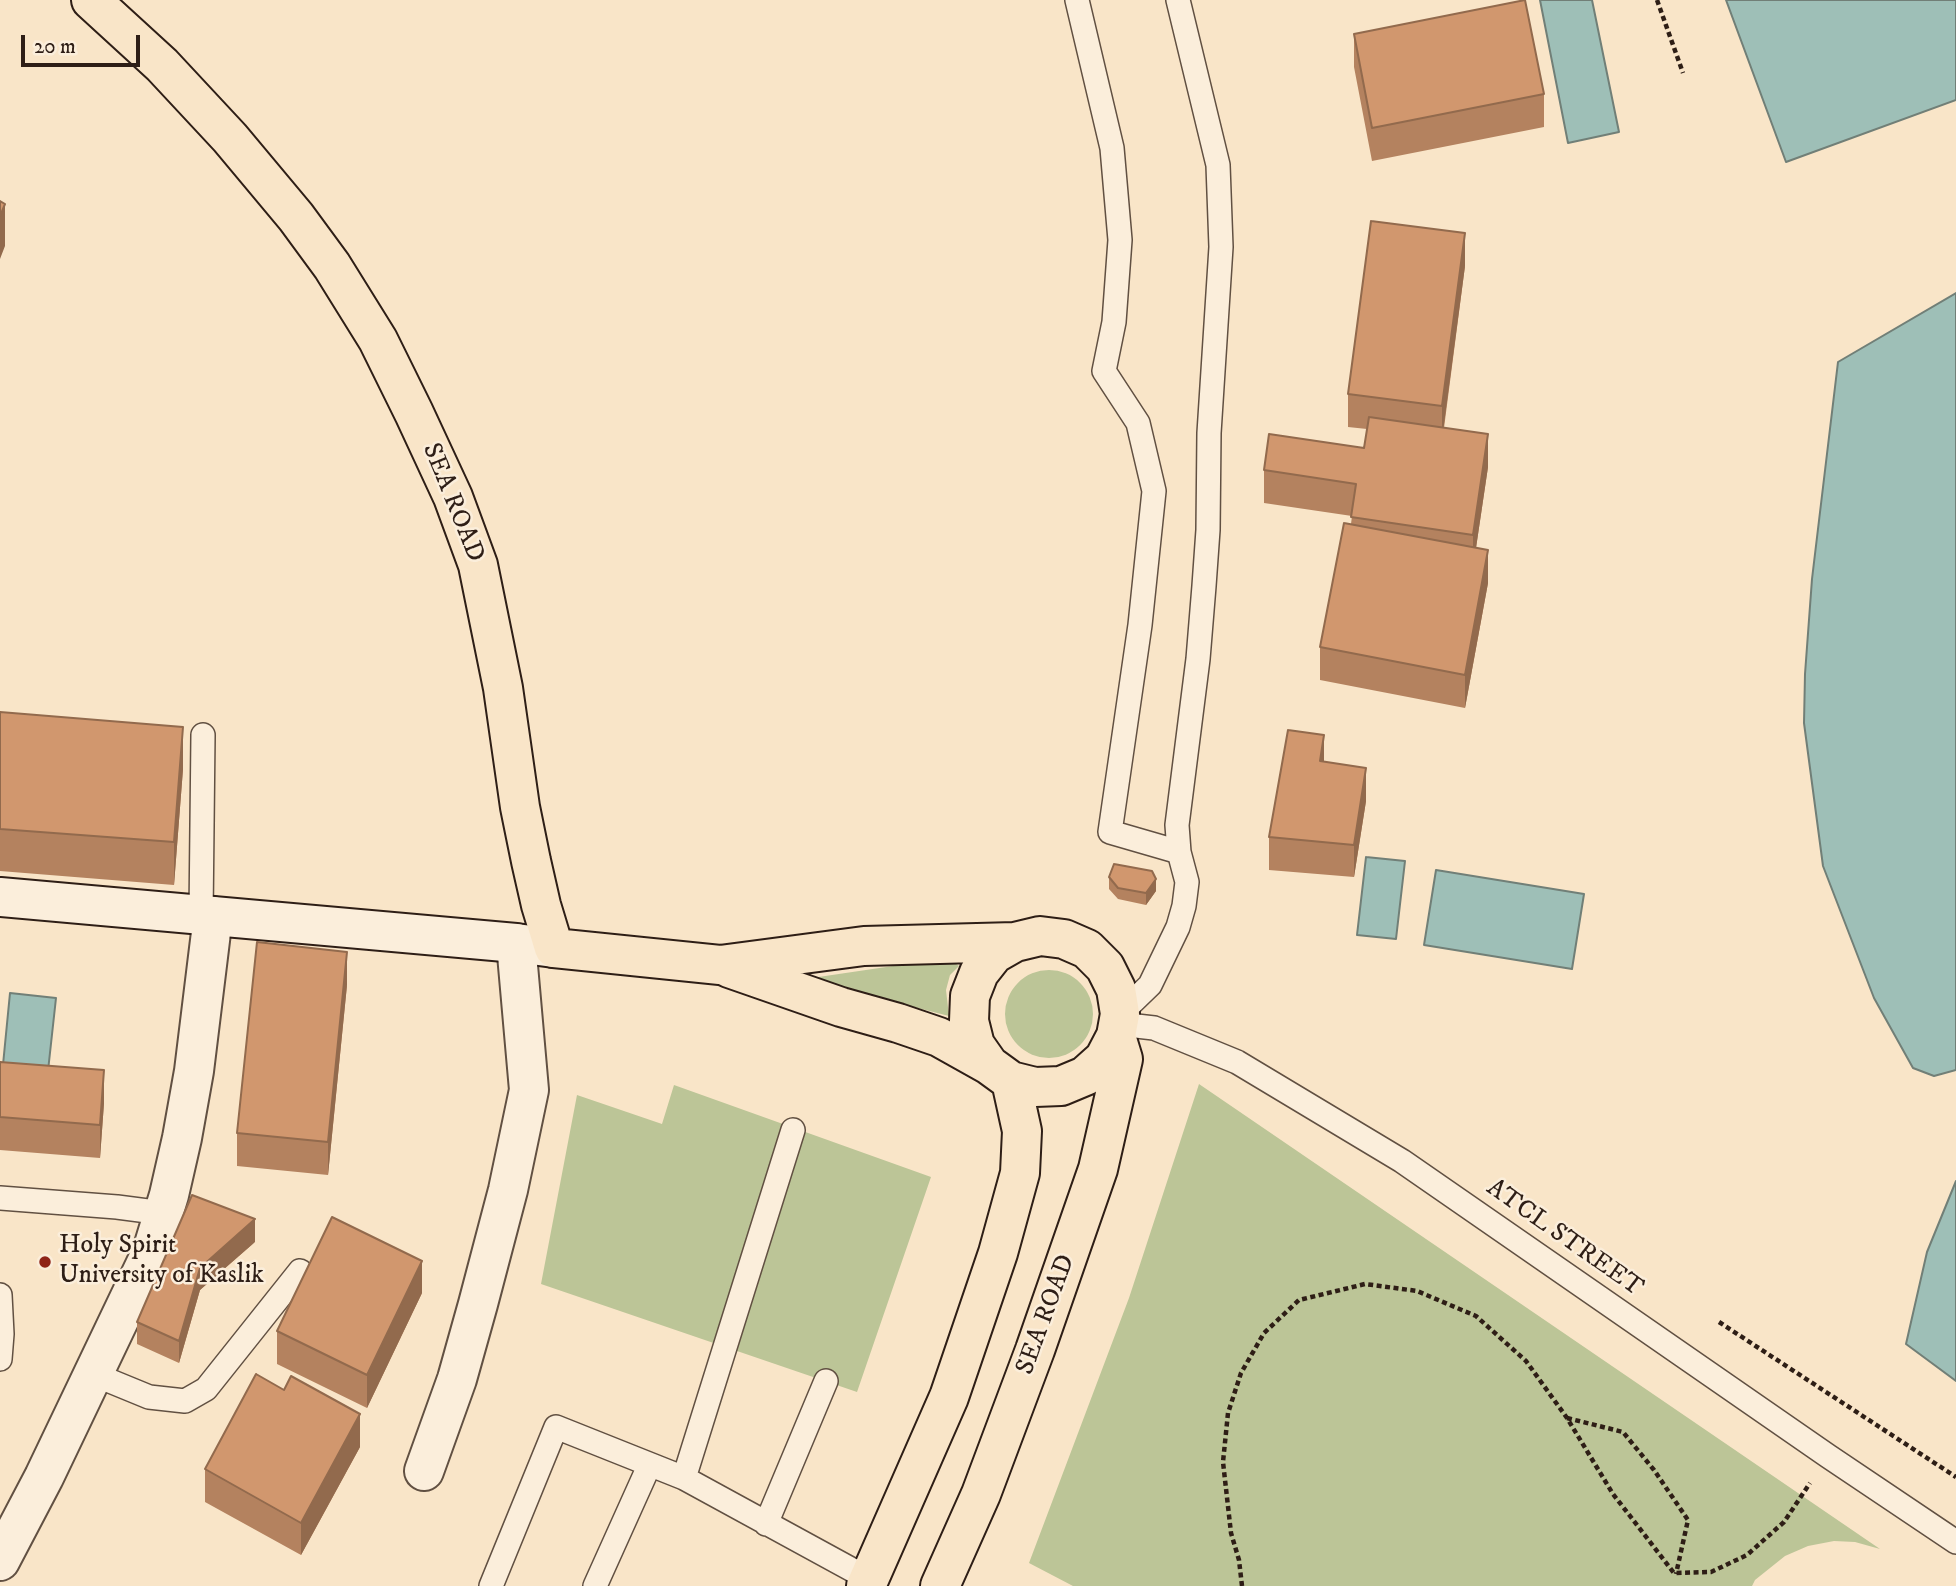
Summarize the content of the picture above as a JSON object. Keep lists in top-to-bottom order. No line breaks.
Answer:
{"streets":{"main road":["SEA ROAD"],"lane":["ATCL STREET"]},"crossings":[["SEA ROAD","ATCL STREET"]],"places":["Holy Spirit University of Kaslik"],"scale_bar":"20 m"}
